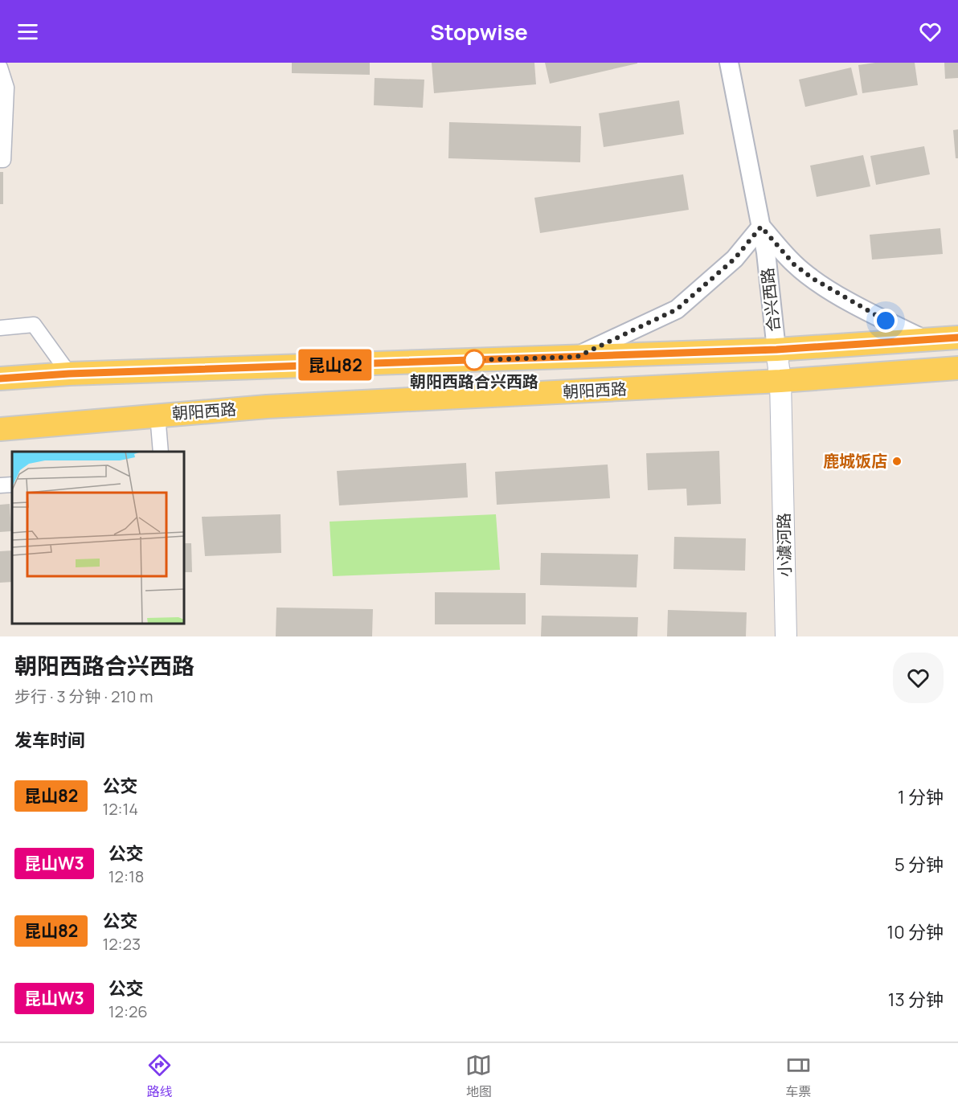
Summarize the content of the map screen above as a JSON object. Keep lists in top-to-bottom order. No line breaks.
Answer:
{"streets":{"main road":["合兴西路","朝阳西路","小澞河路"]},"crossings":[["合兴西路","朝阳西路"],["合兴西路","小澞河路"]],"places":["朝阳西路合兴西路","鹿城饭店"],"lines":["bus line 昆山82"],"page":{"header":"Stopwise","on_map":"昆山82","heading":[["朝阳西路合兴西路","步行 · 3 分钟 · 210 m"],"发车时间"],"list":[{"mark":"昆山82","name":"公交","note":"12:14","value":"1 分钟"},{"mark":"昆山W3","name":"公交","note":"12:18","value":"5 分钟"},{"mark":"昆山82","name":"公交","note":"12:23","value":"10 分钟"},{"mark":"昆山W3","name":"公交","note":"12:26","value":"13 分钟"}],"tabs":["路线","地图","车票"]}}
